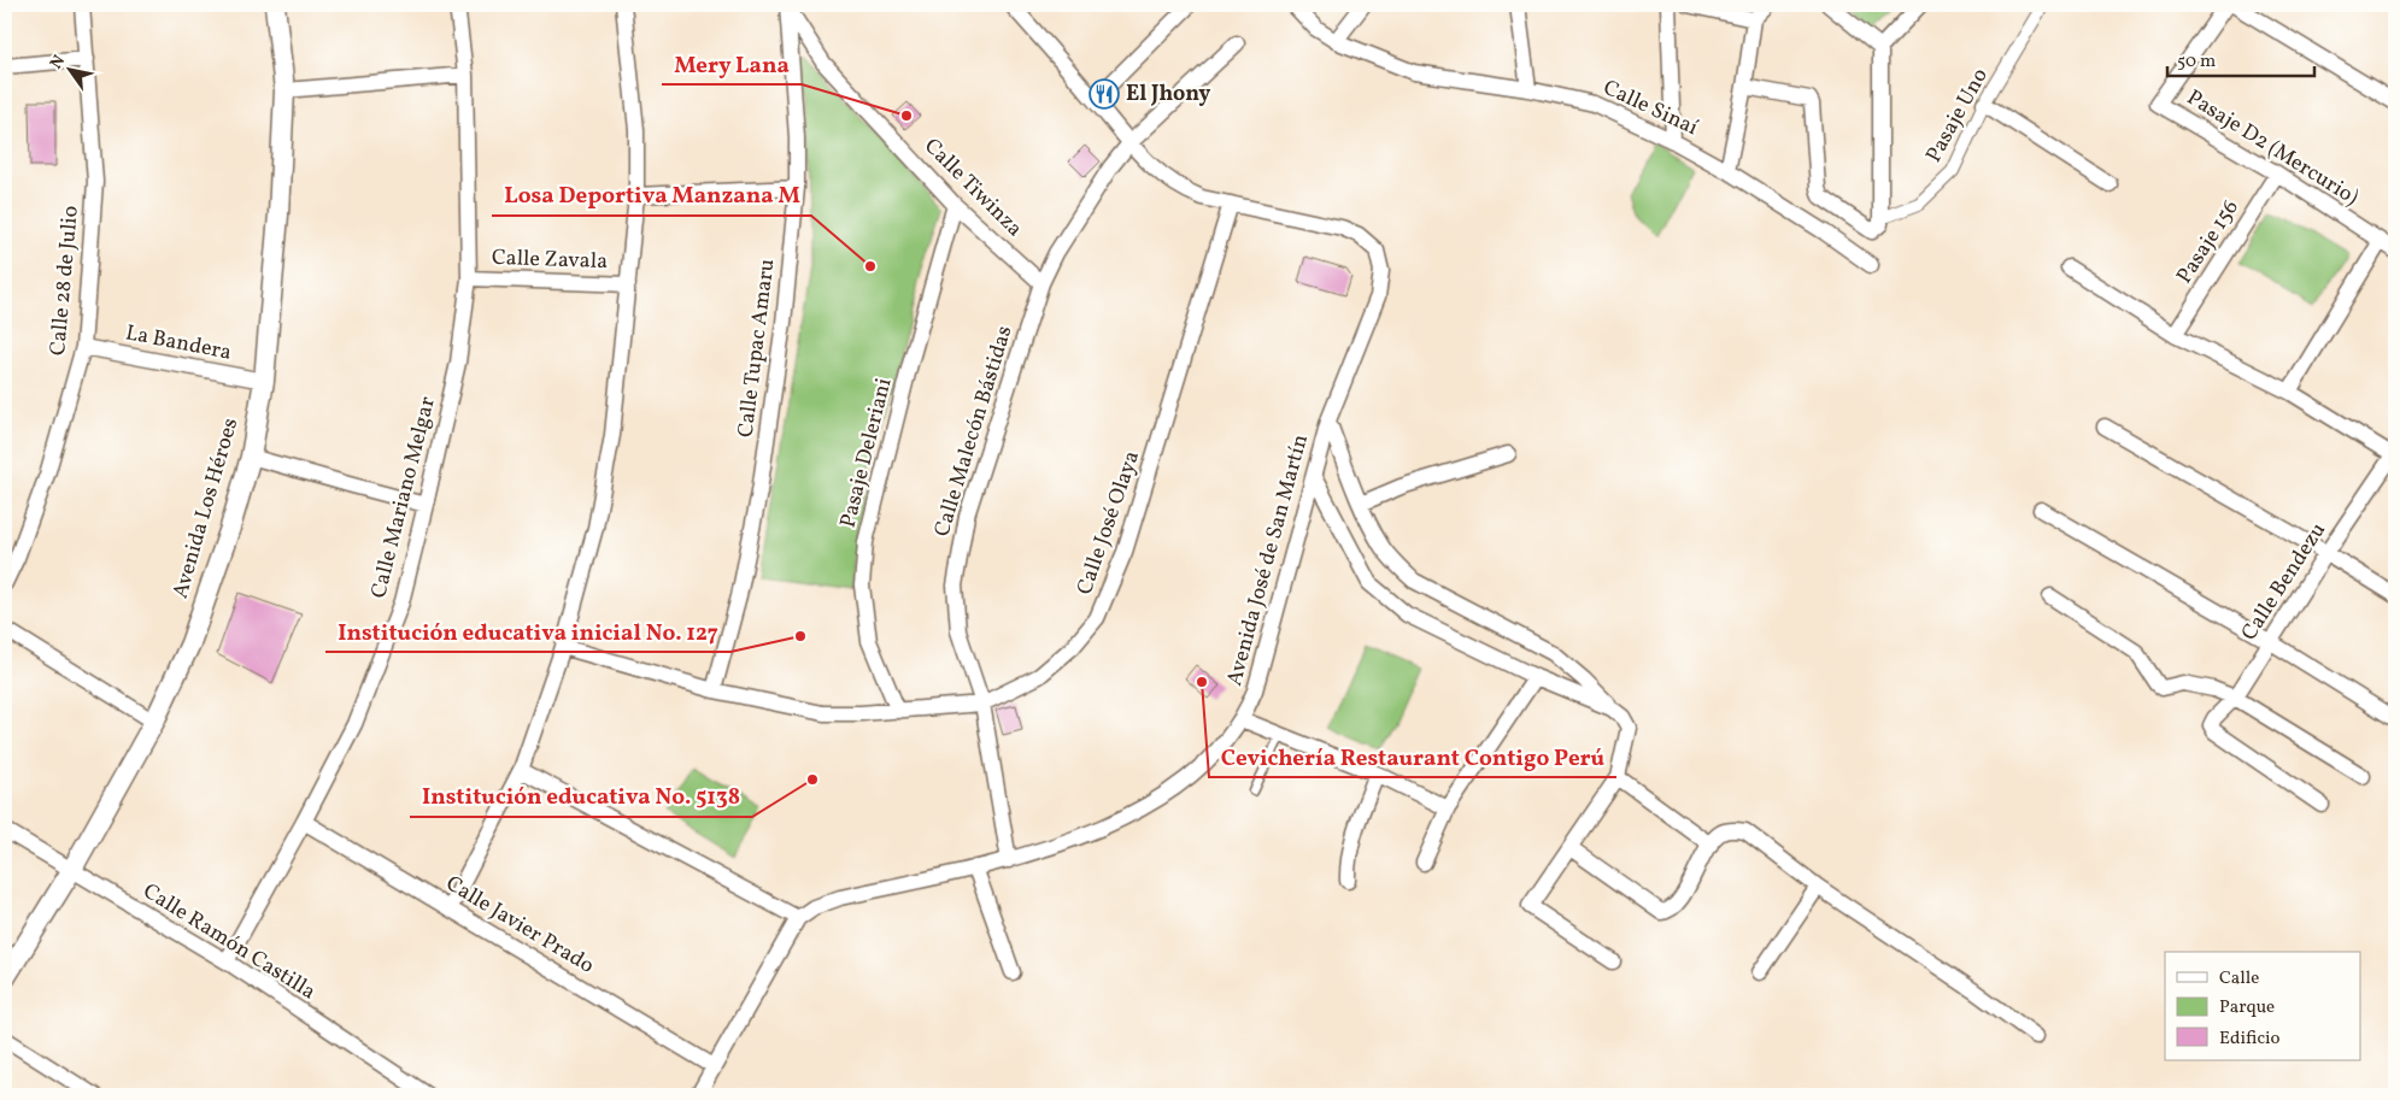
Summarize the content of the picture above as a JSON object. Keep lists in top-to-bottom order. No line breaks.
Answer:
{"streets":{"street":["Calle Sinaí","Pasaje Uno","Pasaje D2 (Mercurio)","Calle Tiwinza","Pasaje 156","Calle Zavala","Calle 28 de Julio","La Bandera","Calle Tupac Amaru","Calle Malecón Bástidas","Pasaje Deleriani","Calle Mariano Melgar","Avenida Los Héroes","Calle José Olaya","Avenida José de San Martín","Calle Bendezu","Calle Javier Prado","Calle Ramón Castilla"]},"crossings":[["Pasaje D2 (Mercurio)","Pasaje 156"],["Calle Tiwinza","Calle Tupac Amaru"],["Calle Tiwinza","Calle Malecón Bástidas"],["Calle Tiwinza","Pasaje Deleriani"],["Calle Zavala","Calle Mariano Melgar"],["Calle 28 de Julio","La Bandera"],["La Bandera","Avenida Los Héroes"],["Calle Tupac Amaru","Calle José Olaya"],["Calle Malecón Bástidas","Calle José Olaya"],["Calle Malecón Bástidas","Avenida José de San Martín"],["Pasaje Deleriani","Calle José Olaya"],["Calle Mariano Melgar","Calle Javier Prado"],["Calle Mariano Melgar","Calle Ramón Castilla"],["Avenida Los Héroes","Calle Ramón Castilla"],["Calle José Olaya","Avenida José de San Martín"]],"places":{"restaurant":["El Jhony"],"other":["Mery Lana","Losa Deportiva Manzana M","Institución educativa inicial No. 127","Cevichería Restaurant Contigo Perú","Institución educativa No. 5138"]},"legend":["Calle","Parque","Edificio"],"scale_bar":"50 m","north":"top left"}
